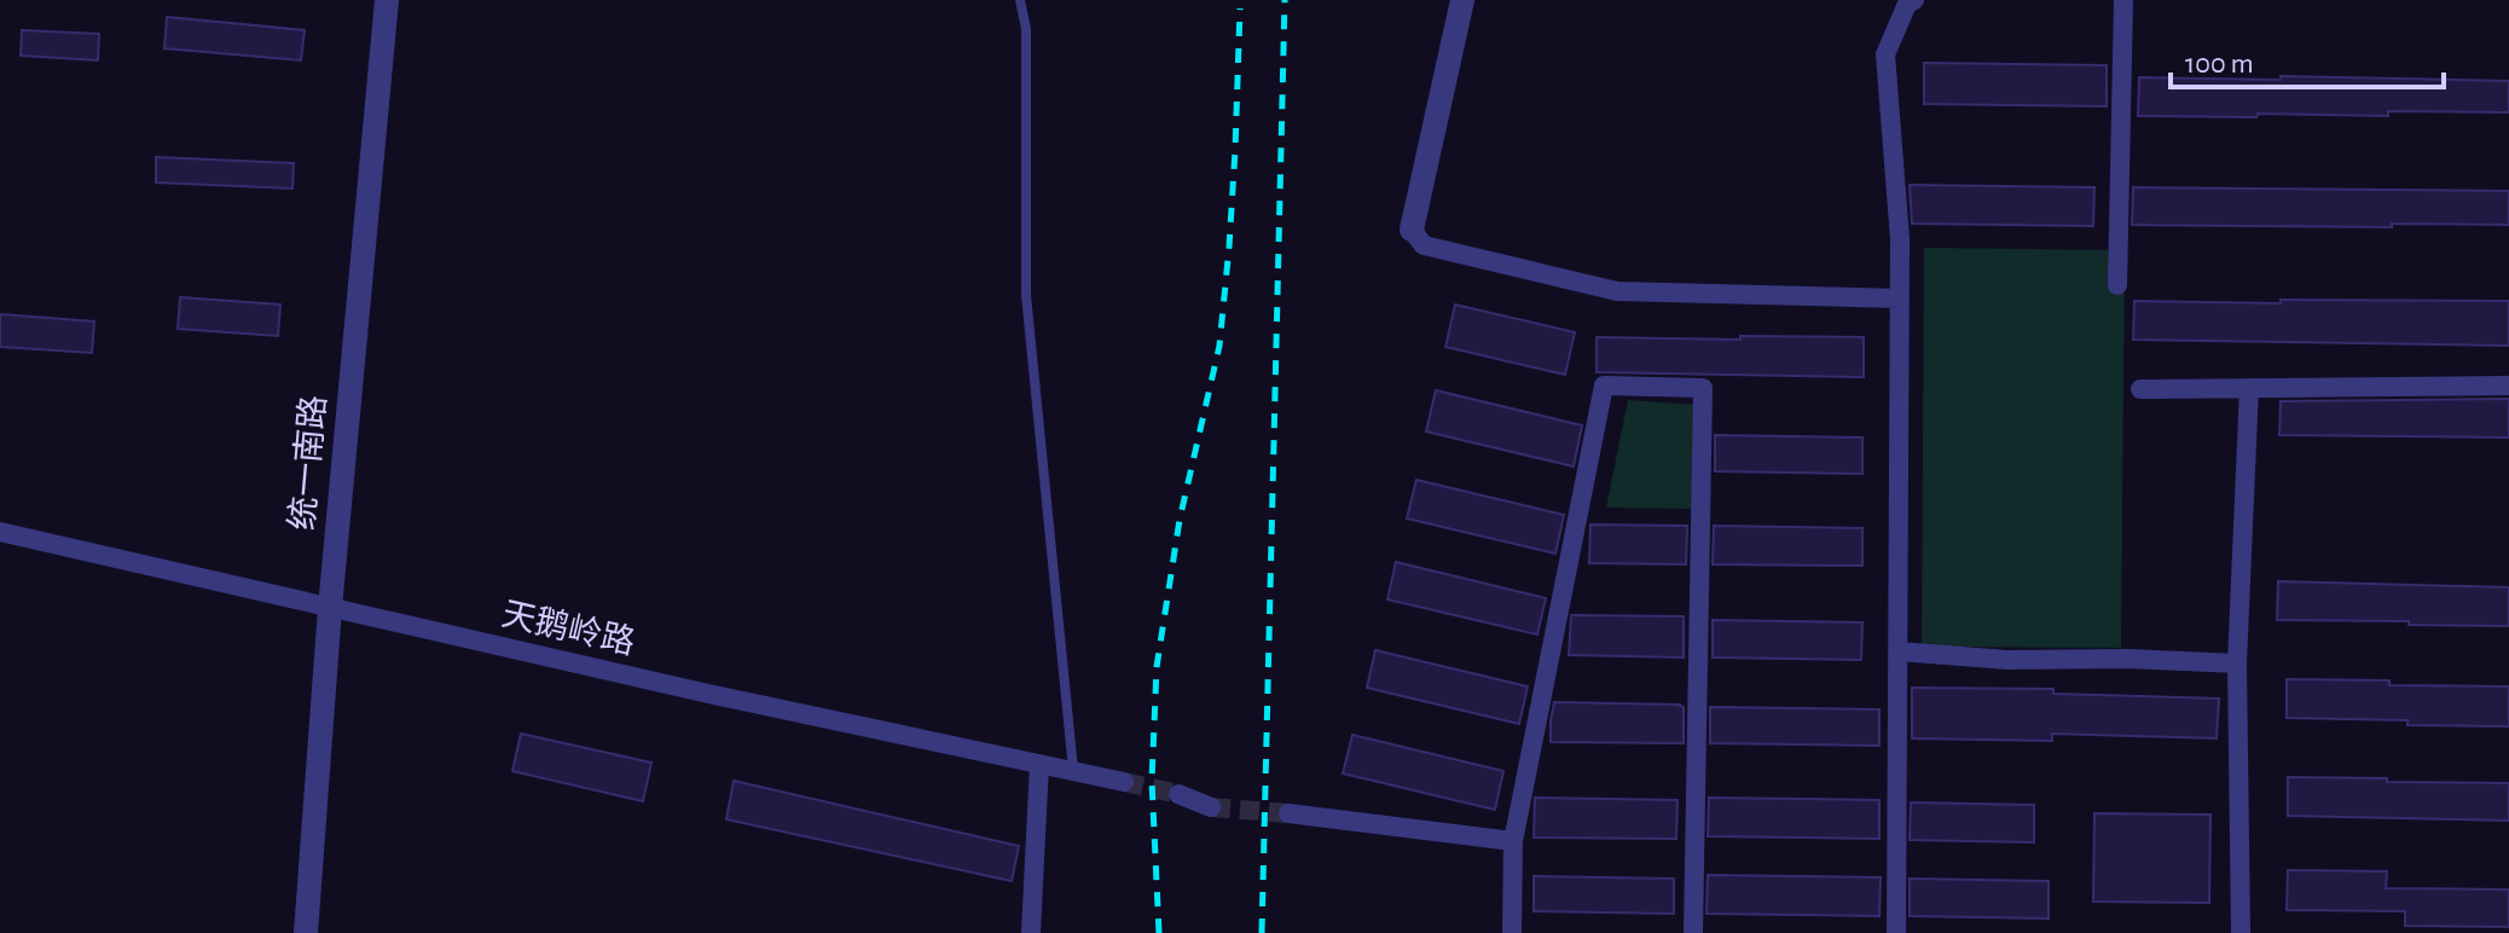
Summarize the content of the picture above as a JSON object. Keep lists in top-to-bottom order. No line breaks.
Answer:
{"streets":{"street":["统一南路","天鹅岭路"]},"crossings":[["统一南路","天鹅岭路"]],"scale_bar":"100 m"}
